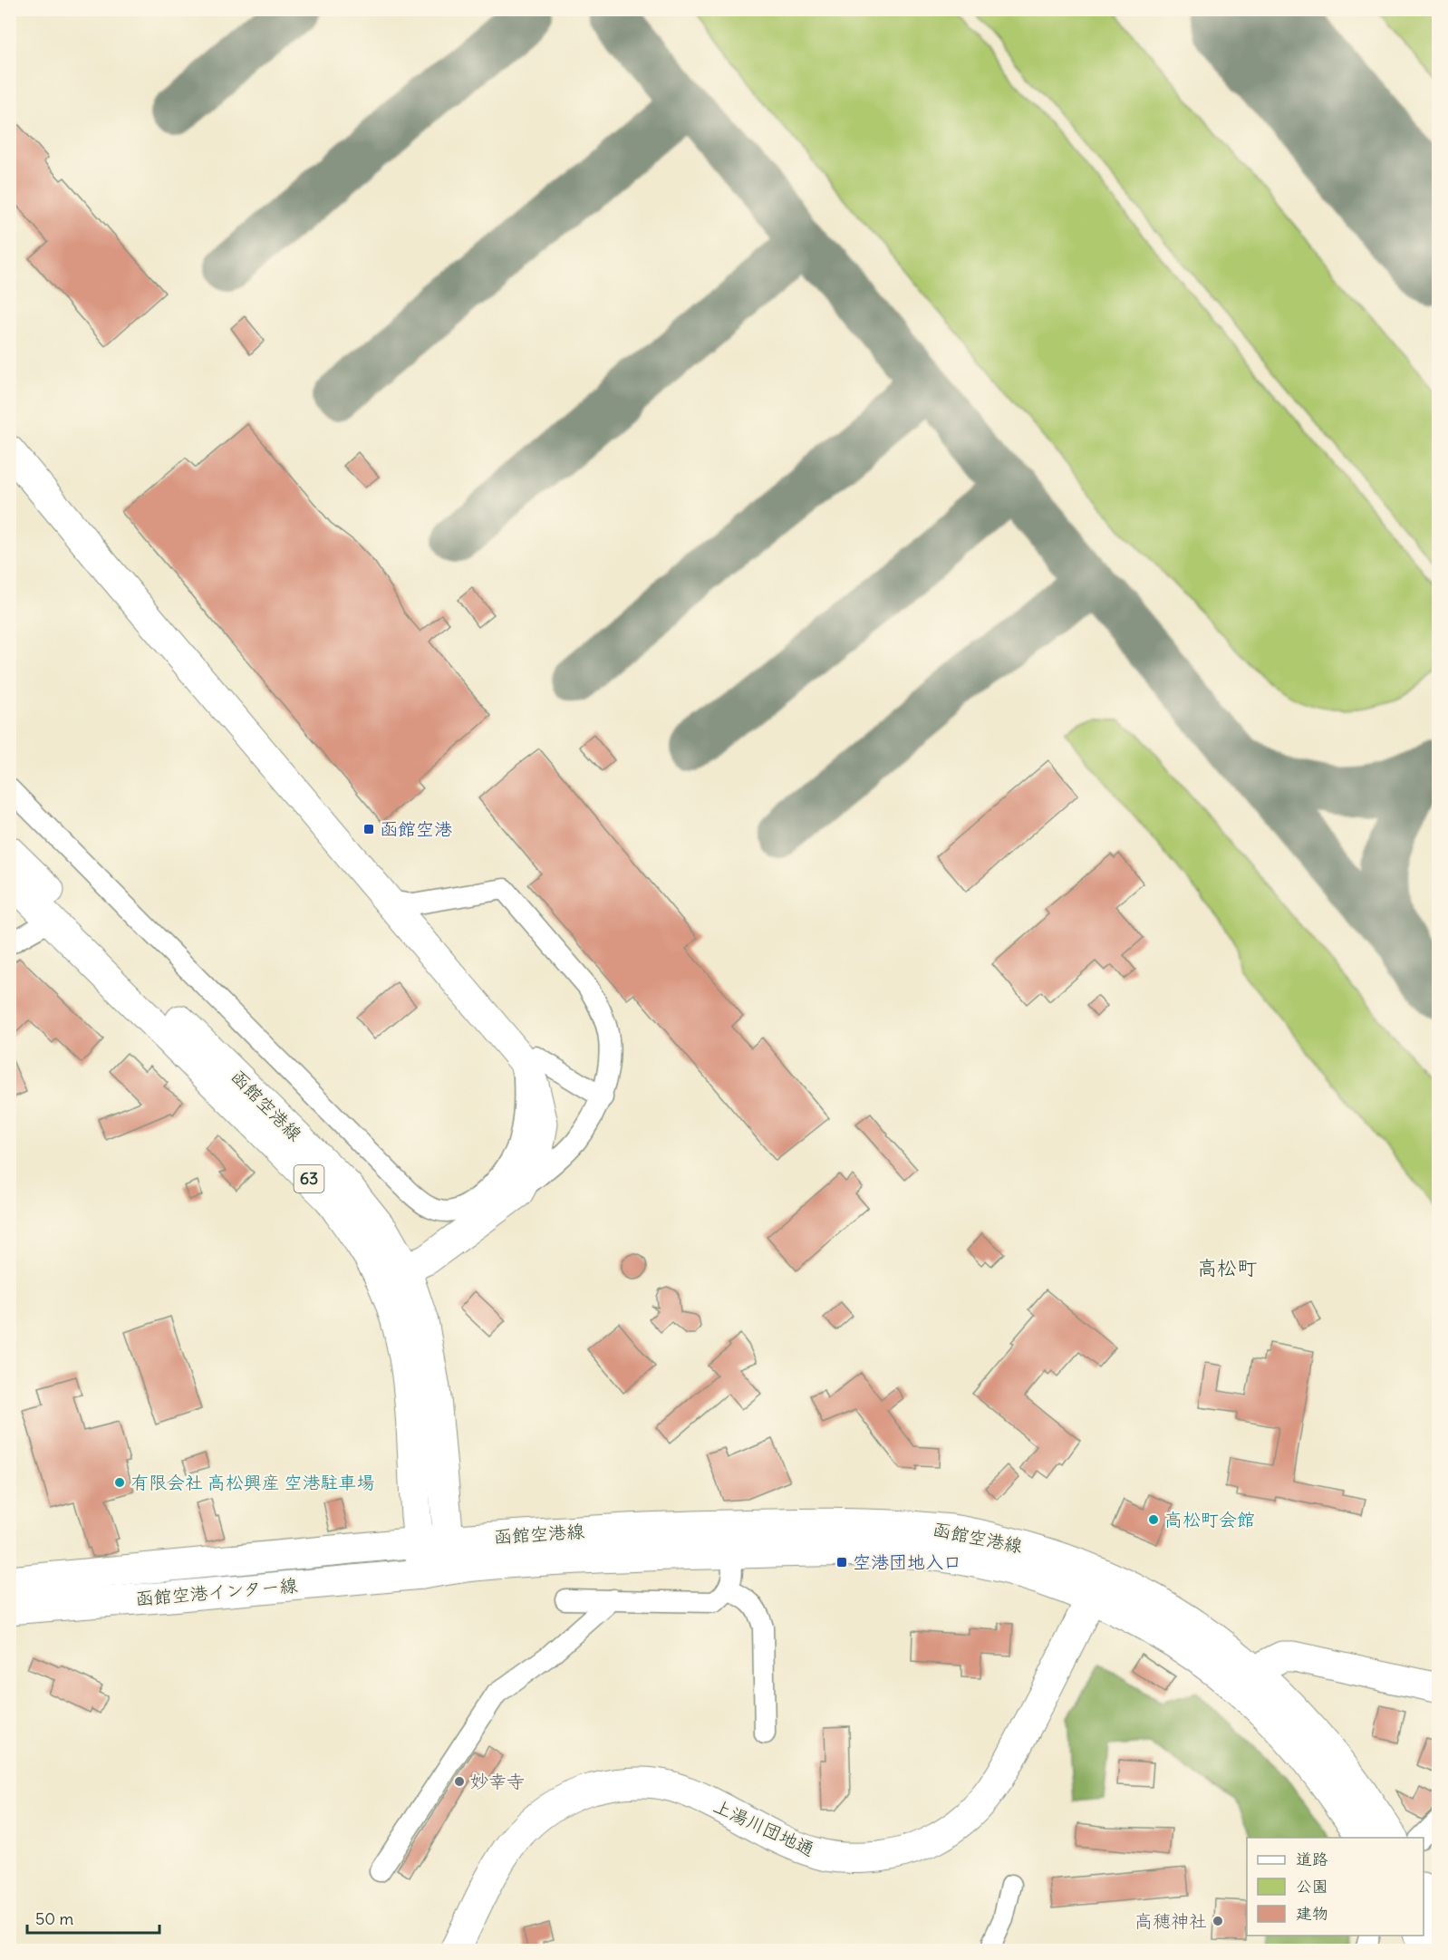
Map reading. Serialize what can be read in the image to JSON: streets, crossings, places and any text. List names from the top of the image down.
{
  "streets": {
    "main road": [
      "函館空港線",
      "63",
      "函館空港インター線",
      "上湯川団地通"
    ]
  },
  "crossings": [
    ["函館空港線", "函館空港インター線"],
    ["函館空港線", "上湯川団地通"]
  ],
  "districts": ["高松町"],
  "places": {
    "transit": ["函館空港", "空港団地入口"],
    "other": [
      "有限会社 高松興産 空港駐車場",
      "高松町会館",
      "妙幸寺",
      "高穂神社"
    ]
  },
  "legend": ["道路", "公園", "建物"],
  "scale_bar": "50 m"
}
